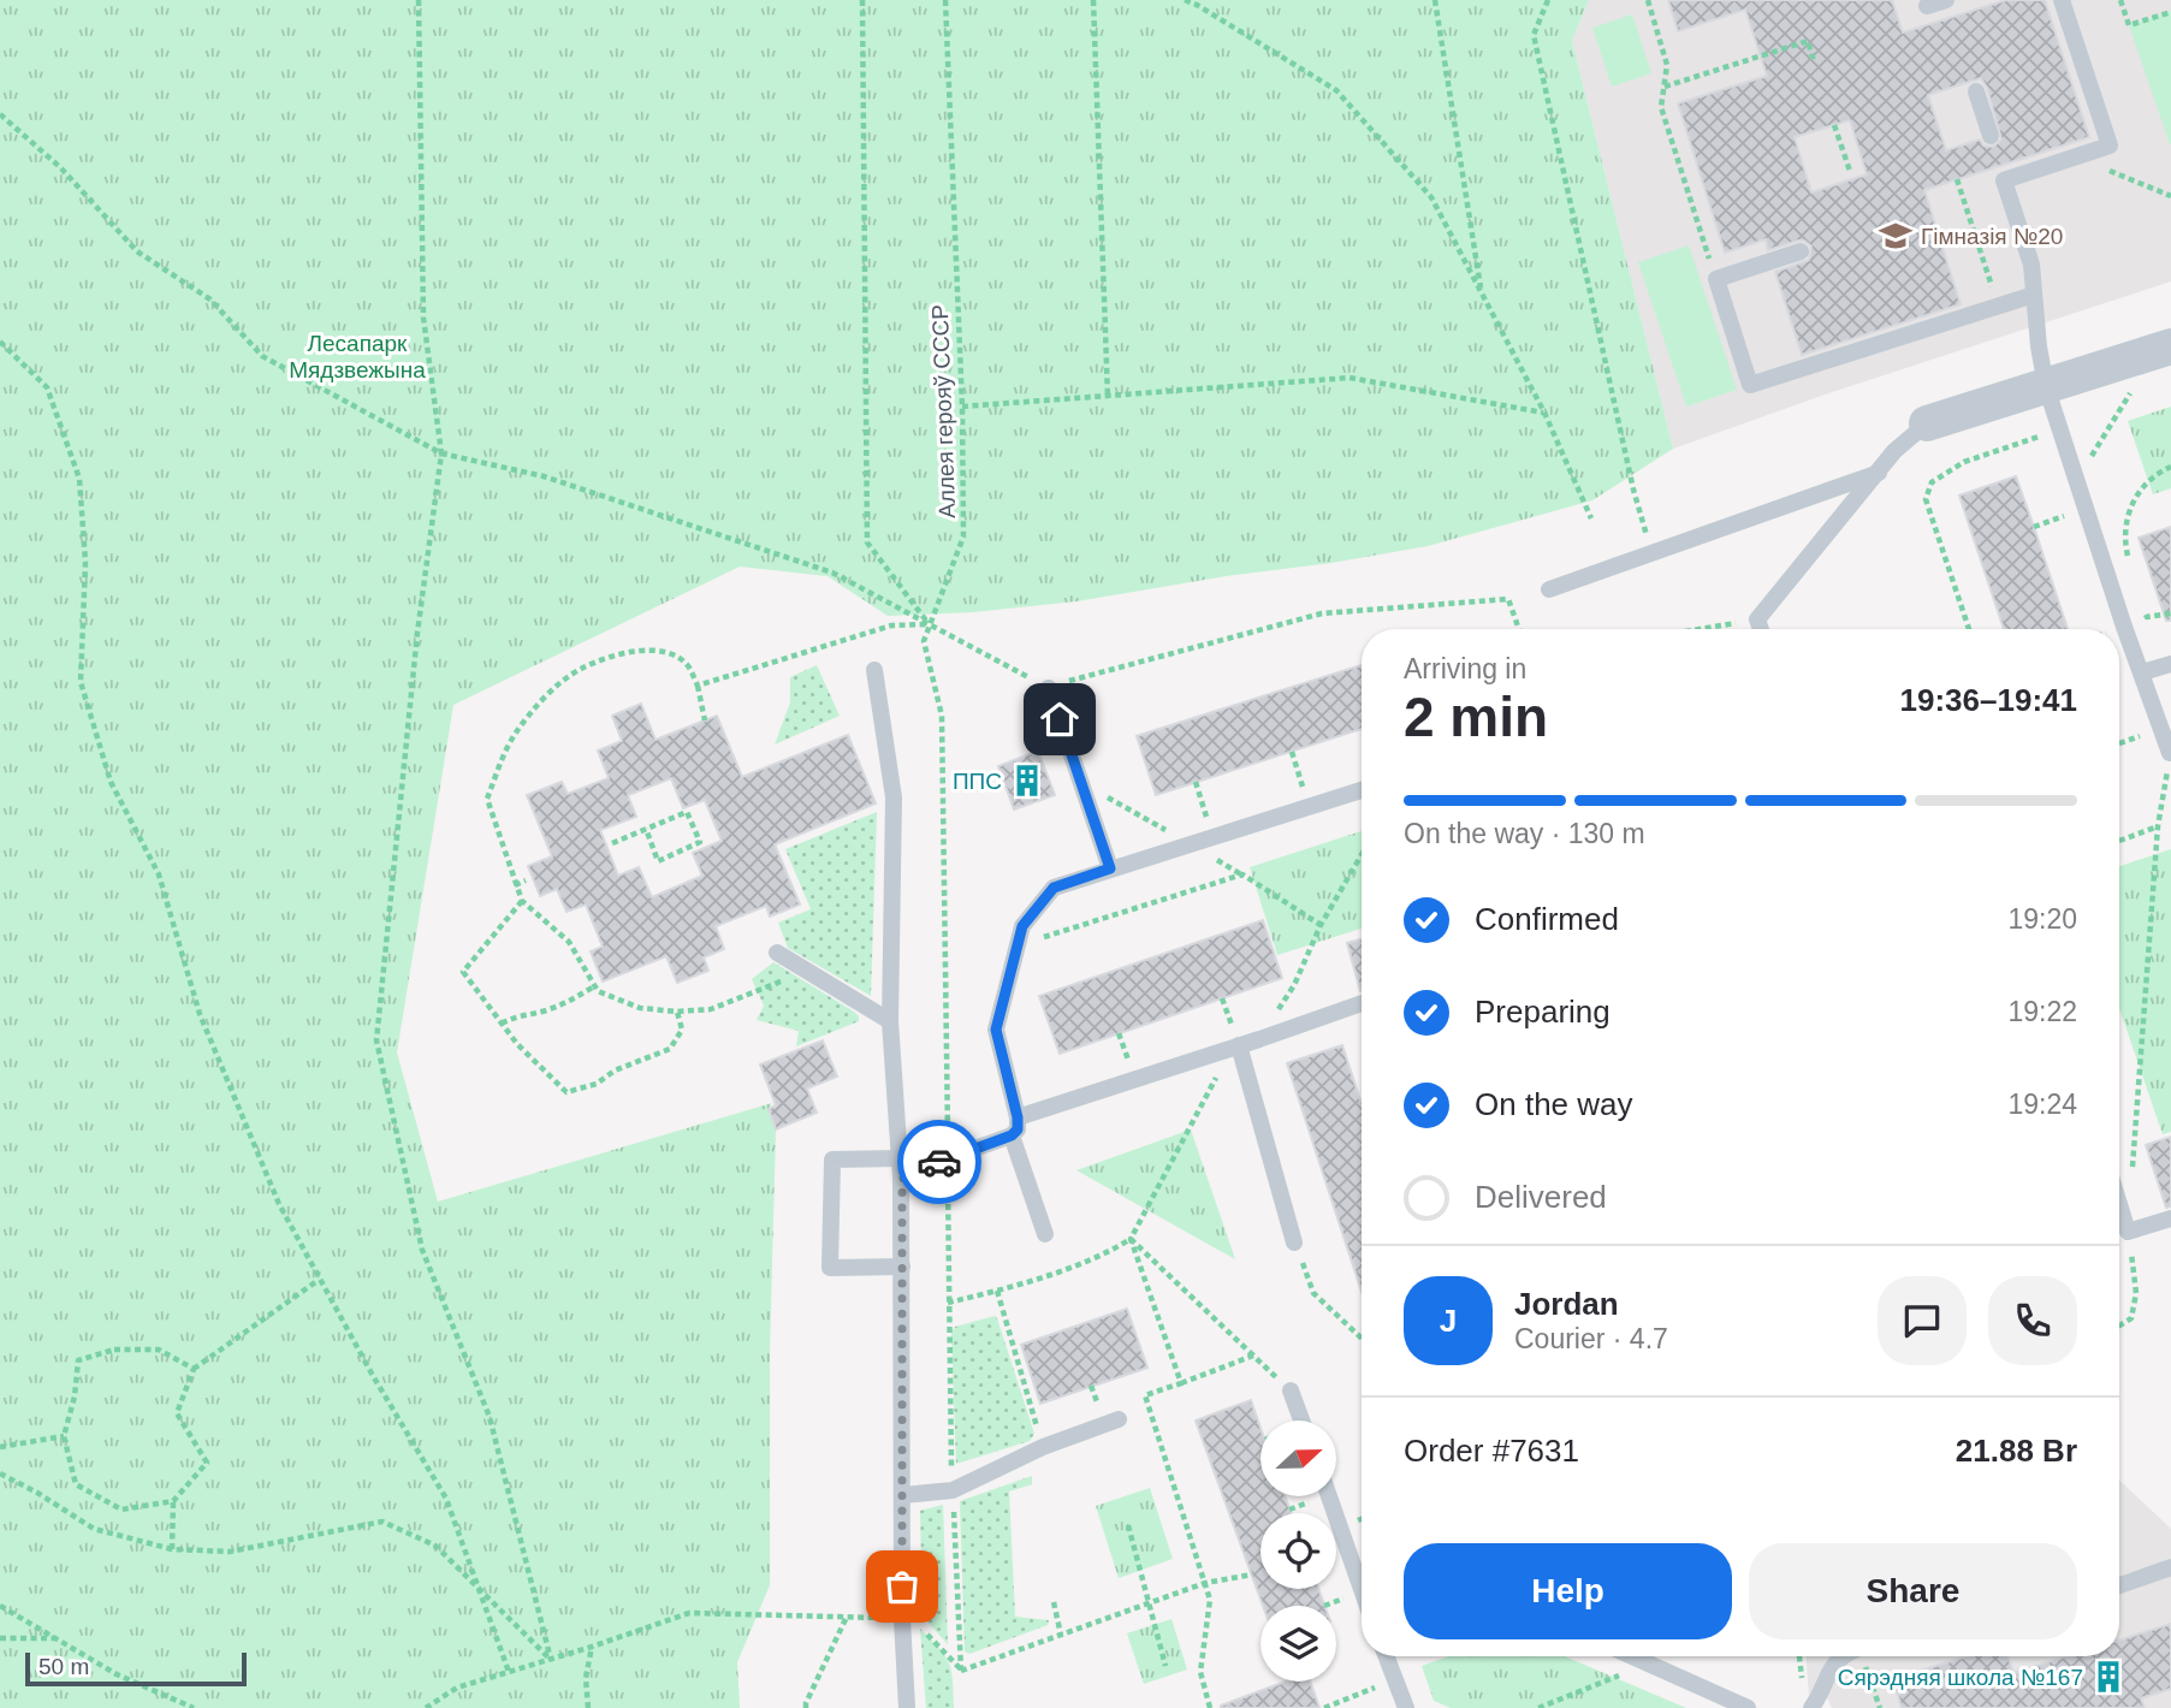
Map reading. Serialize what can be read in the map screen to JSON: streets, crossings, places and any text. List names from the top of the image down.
{
  "streets": {
    "path": ["Аллея герояў СССР"]
  },
  "parks": ["Лесапарк Мядзвежына"],
  "places": {
    "school or university": ["Гімназія №20"],
    "building": ["ППС", "Сярэдняя школа №167"]
  },
  "scale_bar": "50 m",
  "north": "right",
  "page": {
    "heading": ["2 min", "Arriving in", "19:36–19:41"],
    "panel": [
      "Jordan",
      "Courier · 4.7",
      "Order #7631",
      "21.88 Br"
    ],
    "bar": "On the way · 130 m",
    "list": [
      ["Confirmed", "19:20"],
      ["Preparing", "19:22"],
      ["On the way", "19:24"],
      "Delivered"
    ],
    "round": "J",
    "buttons": ["Help", "Share"],
    "scale": "50 m"
  }
}
